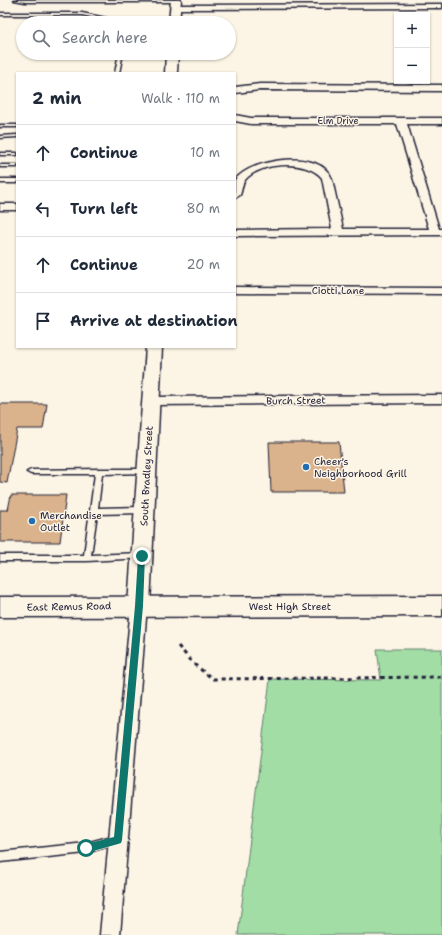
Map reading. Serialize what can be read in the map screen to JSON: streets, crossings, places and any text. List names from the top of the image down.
{
  "streets": {
    "main road": ["East Remus Road", "West High Street"],
    "street": [
      "Elm Drive",
      "Ciotti Lane",
      "Burch Street",
      "South Bradley Street"
    ]
  },
  "crossings": [
    ["Burch Street", "South Bradley Street"],
    ["South Bradley Street", "East Remus Road"],
    ["South Bradley Street", "West High Street"],
    ["East Remus Road", "West High Street"]
  ],
  "places": ["Cheer's Neighborhood Grill", "Merchandise Outlet"],
  "page": {
    "map_buttons": ["+", "−"],
    "search": "Search here",
    "heading": ["2 min", "Walk · 110 m"],
    "list": [
      ["Continue", "10 m"],
      ["Turn left", "80 m"],
      ["Continue", "20 m"],
      "Arrive at destination"
    ]
  }
}
